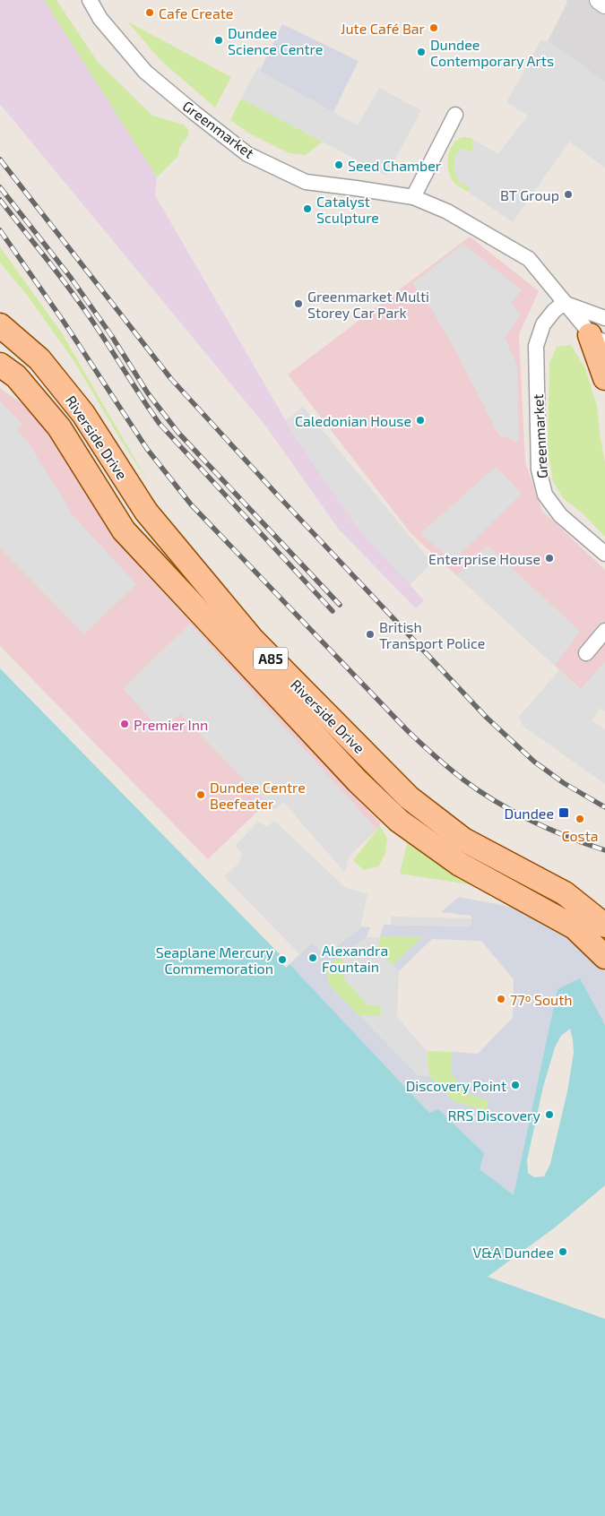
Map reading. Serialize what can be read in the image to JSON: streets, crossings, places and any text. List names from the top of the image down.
{
  "streets": {
    "main road": ["Riverside Drive", "A85"],
    "street": ["Greenmarket"]
  },
  "places": {
    "other": [
      "Cafe Create",
      "Jute Café Bar",
      "Dundee Science Centre",
      "Dundee Contemporary Arts",
      "Seed Chamber",
      "BT Group",
      "Catalyst Sculpture",
      "Greenmarket Multi Storey Car Park",
      "Caledonian House",
      "Enterprise House",
      "British Transport Police",
      "Premier Inn",
      "Dundee Centre Beefeater",
      "Costa",
      "Alexandra Fountain",
      "Seaplane Mercury Commemoration",
      "77º South",
      "Discovery Point",
      "RRS Discovery",
      "V&A Dundee"
    ],
    "transit": ["Dundee"]
  }
}
